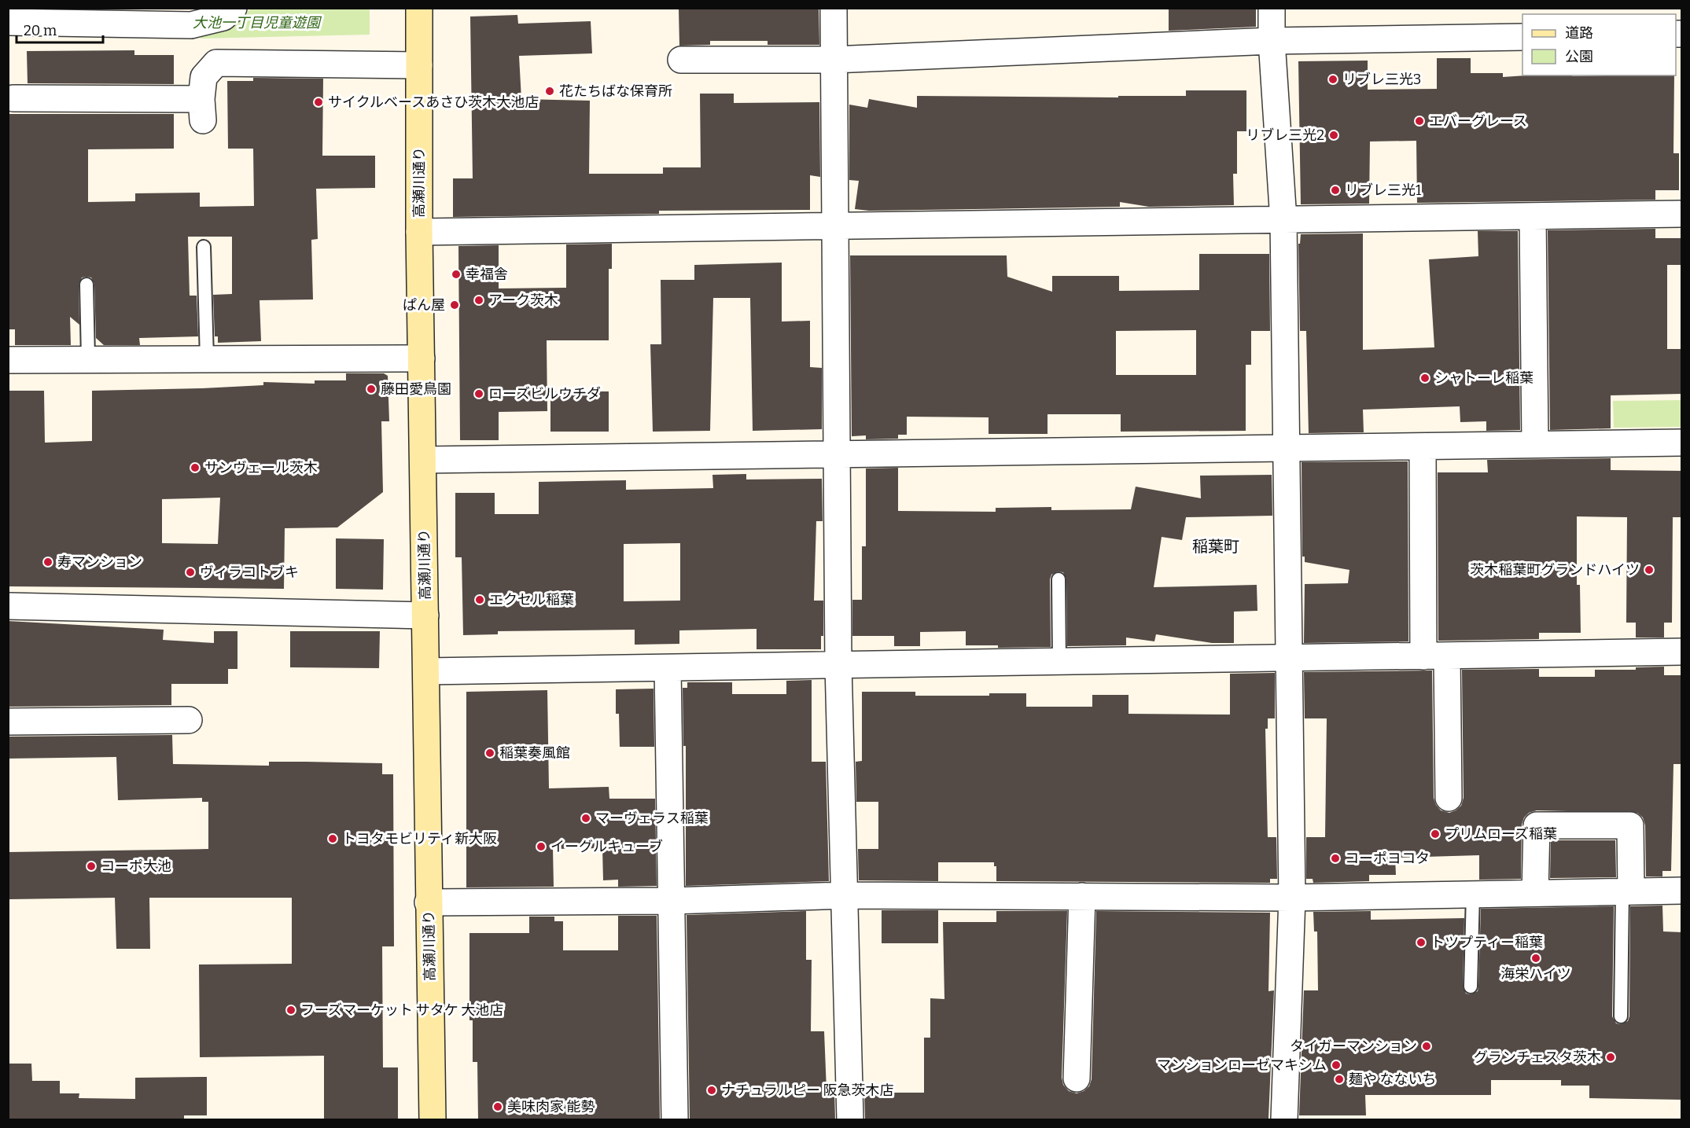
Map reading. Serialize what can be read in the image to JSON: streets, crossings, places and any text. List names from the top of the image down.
{
  "streets": {
    "street": ["高瀬川通り"]
  },
  "districts": ["稲葉町"],
  "parks": ["大池一丁目児童遊園"],
  "places": [
    "リブレ三光3",
    "花たちばな保育所",
    "サイクルベースあさひ茨木大池店",
    "エバーグレース",
    "リブレ三光2",
    "リブレ三光1",
    "幸福舎",
    "アーク茨木",
    "ぱん屋",
    "シャトーレ稲葉",
    "藤田愛鳥園",
    "ローズビルウチダ",
    "サンヴェール茨木",
    "寿マンション",
    "茨木稲葉町グランドハイツ",
    "ヴィラコトブキ",
    "エクセル稲葉",
    "稲葉奏風館",
    "マーヴェラス稲葉",
    "プリムローズ稲葉",
    "トヨタモビリティ新大阪",
    "イーグルキューブ",
    "コーポヨコタ",
    "コーポ大池",
    "トツプティー稲葉",
    "海栄ハイツ",
    "フーズマーケット サタケ 大池店",
    "タイガーマンション",
    "グランチェスタ茨木",
    "マンションローゼマキシム",
    "麺や なないち",
    "ナチュラルピー 阪急茨木店",
    "美味肉家 能勢"
  ],
  "legend": ["道路", "公園"],
  "scale_bar": "20 m"
}
